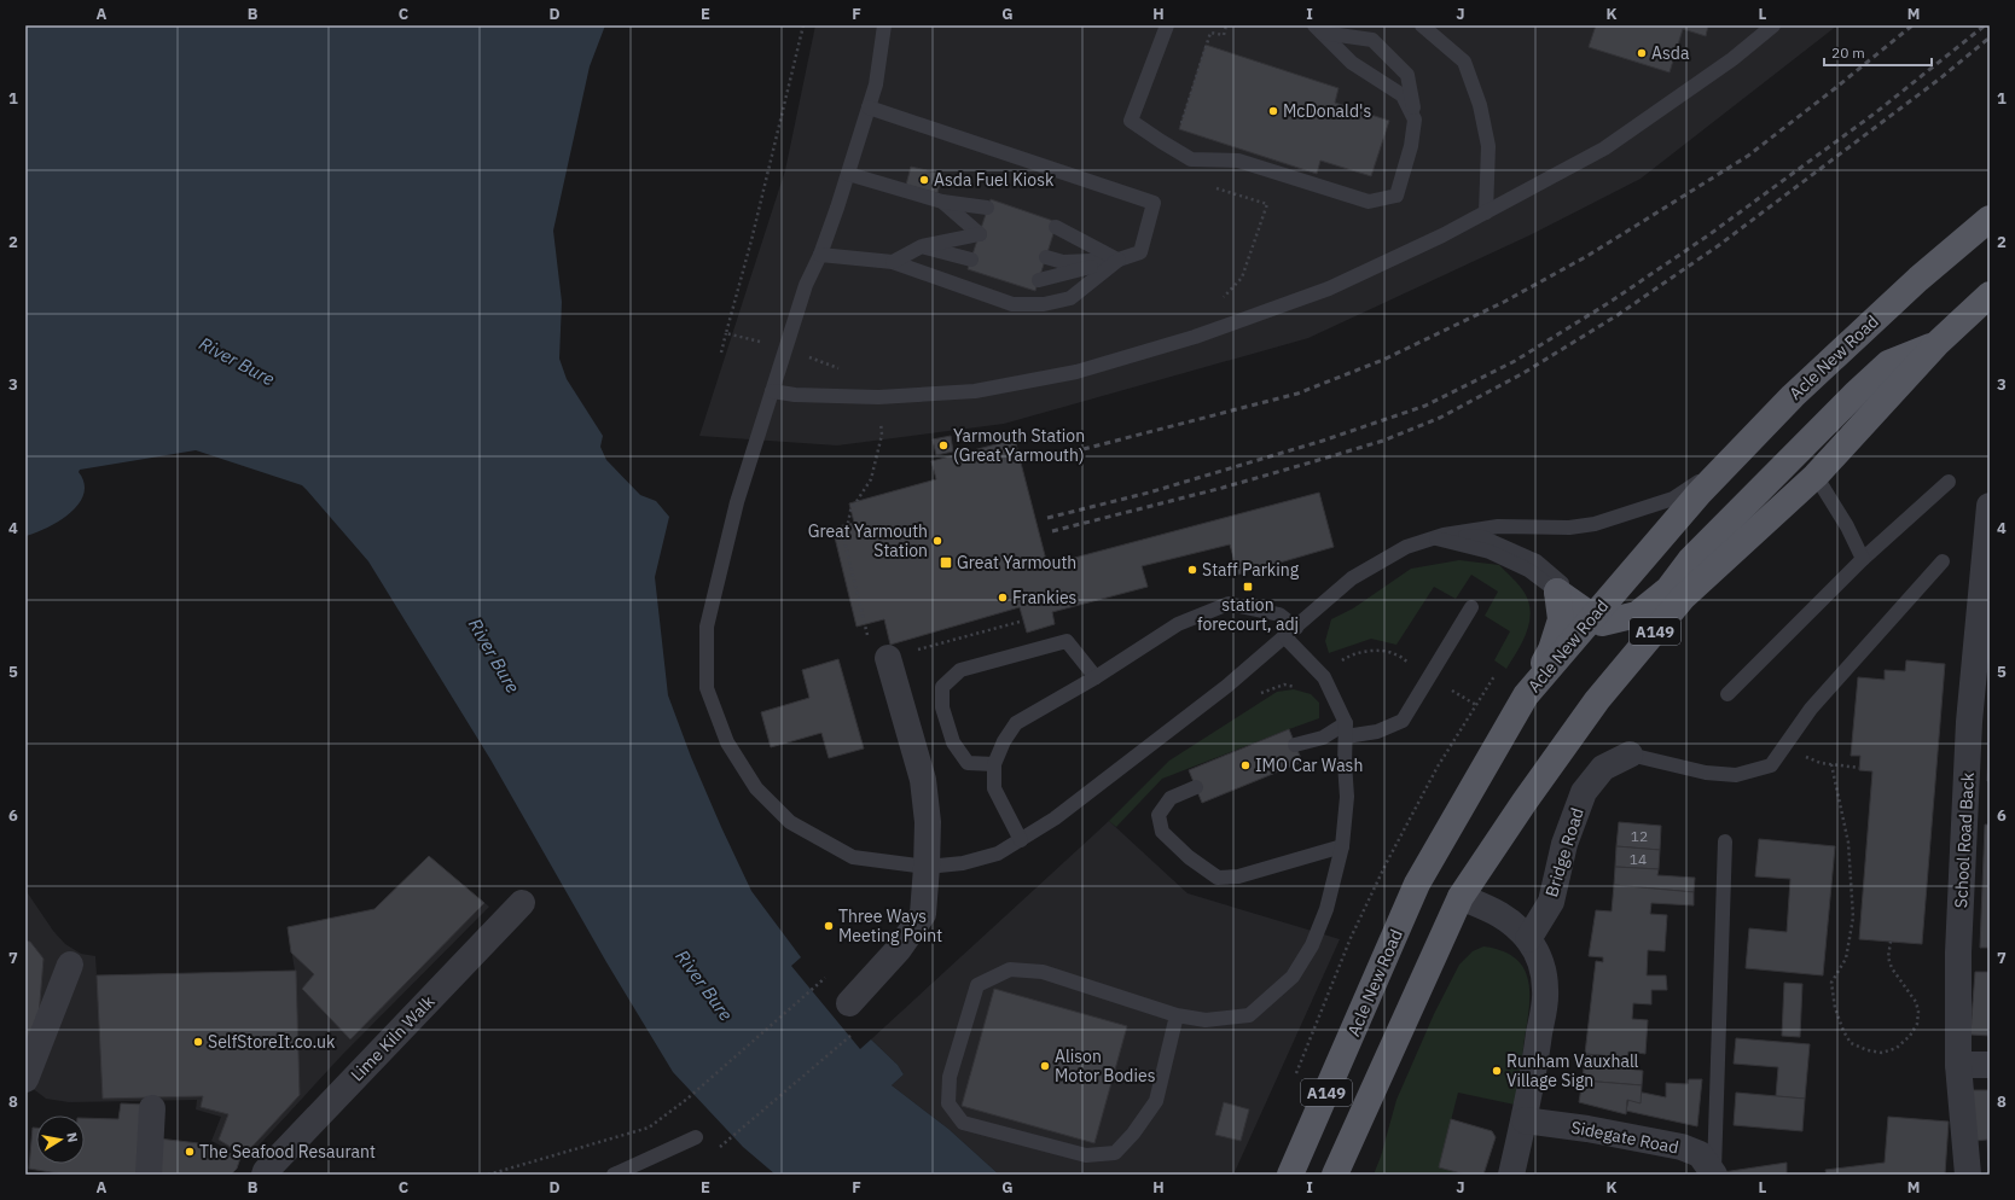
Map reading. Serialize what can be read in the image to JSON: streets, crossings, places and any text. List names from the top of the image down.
{
  "streets": {
    "main road": ["Acle New Road", "A149"],
    "street": [
      "School Road Back",
      "Bridge Road",
      "Lime Kiln Walk",
      "Sidegate Road"
    ]
  },
  "crossings": [
    ["Acle New Road", "A149"]
  ],
  "water": ["River Bure"],
  "places": {
    "other": [
      "Asda",
      "McDonald's",
      "Asda Fuel Kiosk",
      "Yarmouth Station (Great Yarmouth)",
      "Great Yarmouth Station",
      "Staff Parking",
      "Frankies",
      "IMO Car Wash",
      "Three Ways Meeting Point",
      "SelfStoreIt.co.uk",
      "Alison Motor Bodies",
      "Runham Vauxhall Village Sign",
      "The Seafood Resaurant"
    ],
    "transit": ["Great Yarmouth", "station forecourt, adj"]
  },
  "house_numbers": ["12", "14"],
  "scale_bar": "20 m",
  "north": "right",
  "grid": {
    "columns": [
      "A",
      "B",
      "C",
      "D",
      "E",
      "F",
      "G",
      "H",
      "I",
      "J",
      "K",
      "L",
      "M"
    ],
    "rows": [
      "1",
      "2",
      "3",
      "4",
      "5",
      "6",
      "7",
      "8"
    ]
  }
}
